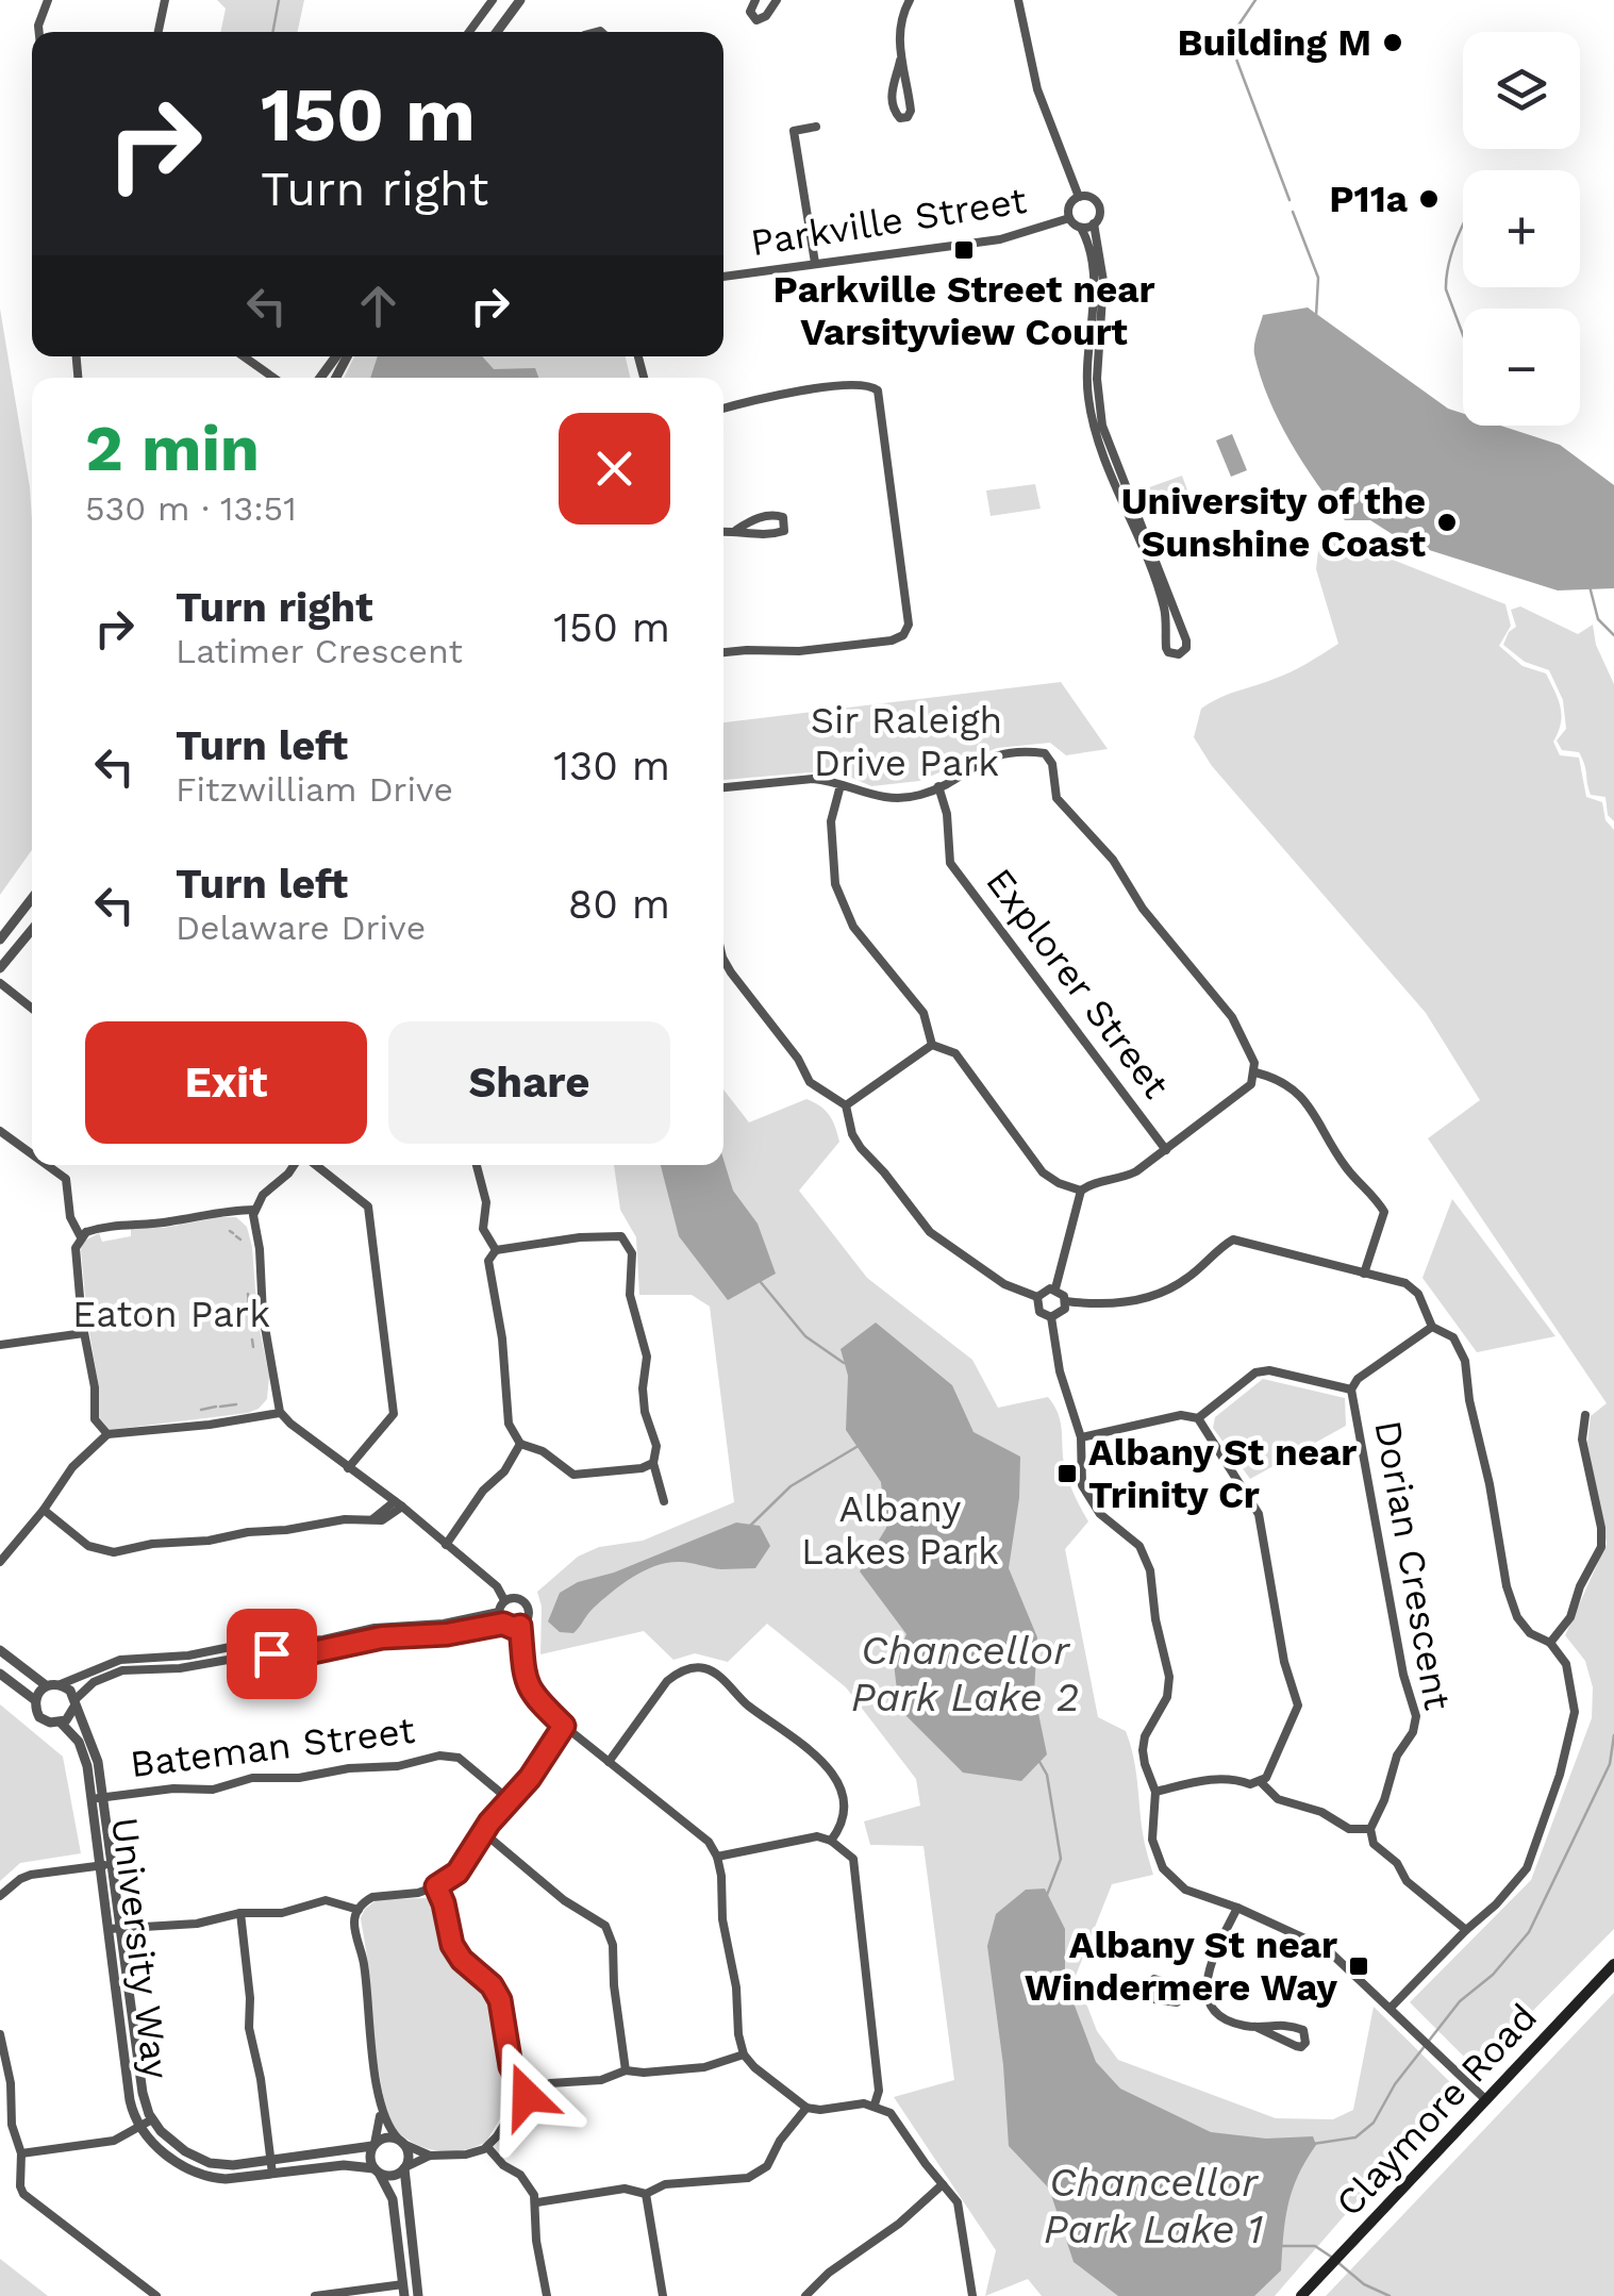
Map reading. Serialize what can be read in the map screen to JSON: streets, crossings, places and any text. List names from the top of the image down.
{
  "streets": {
    "main road": ["Claymore Road"],
    "street": [
      "Parkville Street",
      "Explorer Street",
      "Dorian Crescent",
      "Bateman Street",
      "University Way"
    ]
  },
  "crossings": [
    ["Bateman Street", "University Way"]
  ],
  "water": ["Chancellor Park Lake 2", "Chancellor Park Lake 1"],
  "parks": ["Sir Raleigh Drive Park", "Eaton Park", "Albany Lakes Park"],
  "places": {
    "other": ["Building M", "P11a", "University of the Sunshine Coast"],
    "transit": ["Parkville Street near Varsityview Court", "Albany St near Trinity Cr", "Albany St near Windermere Way"]
  },
  "page": {
    "map_buttons": ["+", "−"],
    "turn": ["150 m", "Turn right"],
    "heading": ["2 min", "530 m · 13:51"],
    "list": [
      {
        "name": "Turn right",
        "note": "Latimer Crescent",
        "value": "150 m"
      },
      {
        "name": "Turn left",
        "note": "Fitzwilliam Drive",
        "value": "130 m"
      },
      {
        "name": "Turn left",
        "note": "Delaware Drive",
        "value": "80 m"
      }
    ],
    "buttons": ["Exit", "Share"]
  }
}
